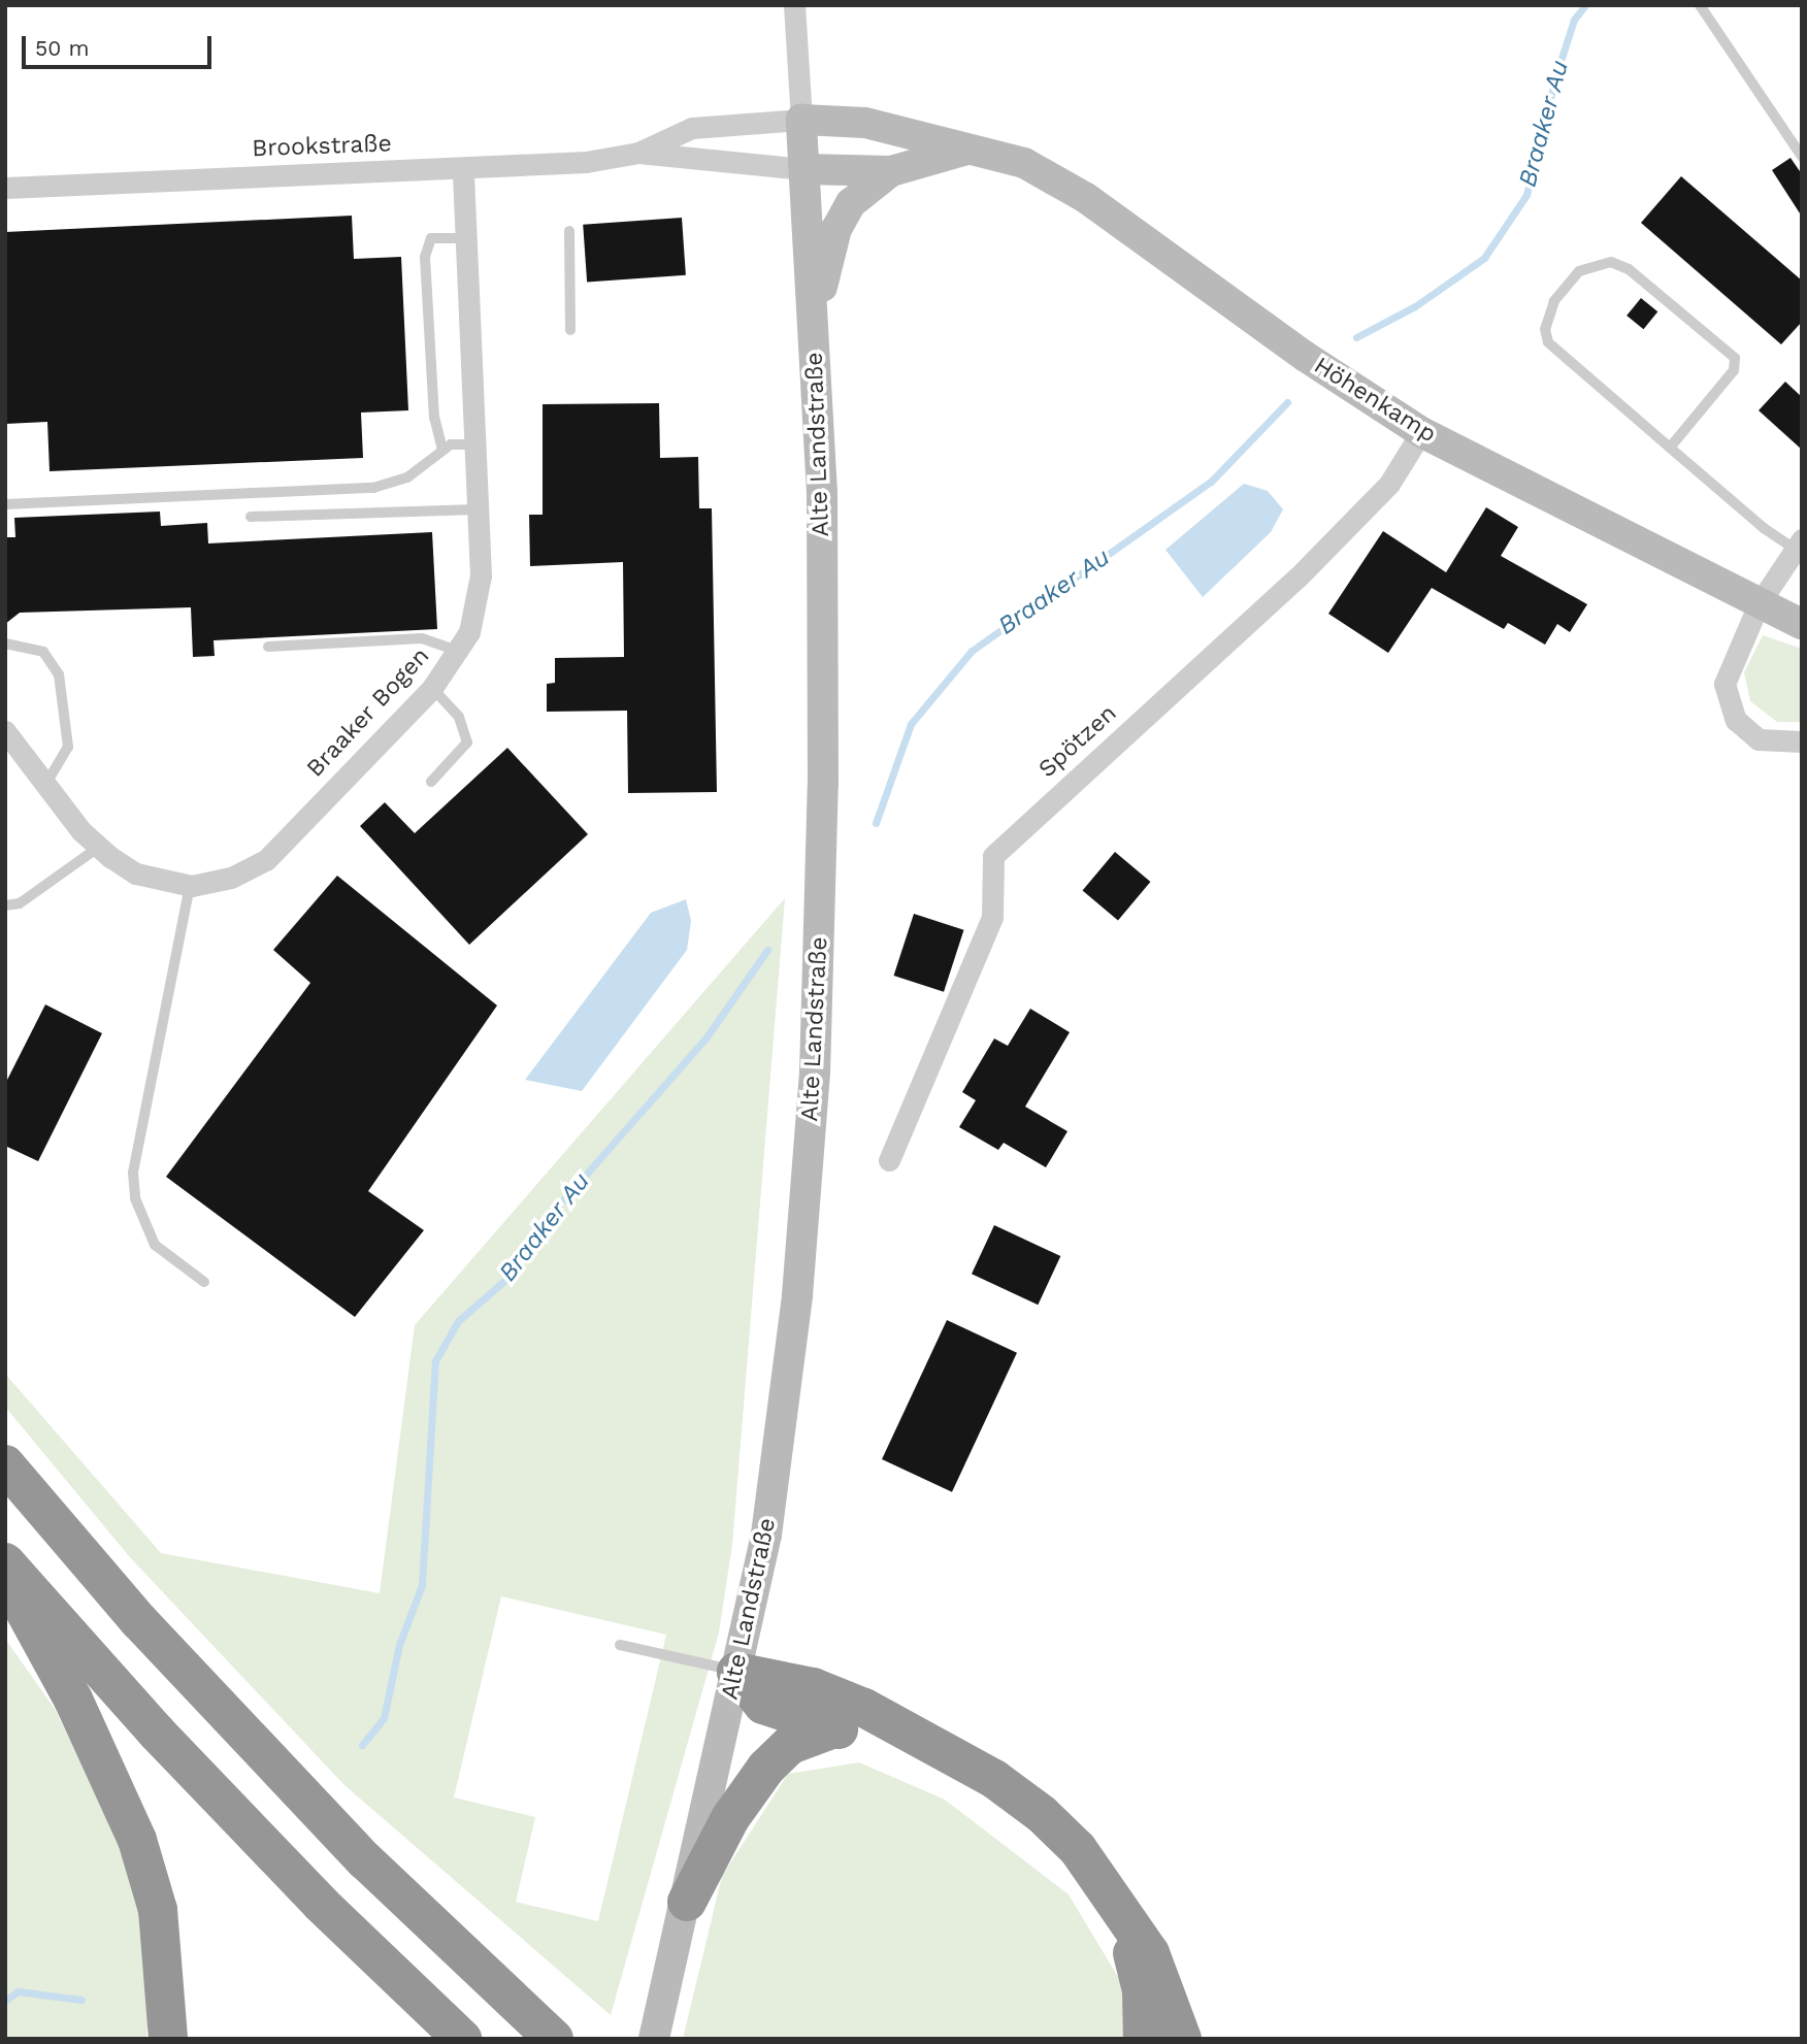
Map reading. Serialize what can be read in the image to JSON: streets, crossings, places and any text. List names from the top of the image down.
{
  "streets": {
    "main road": ["Höhenkamp", "Alte Landstraße"],
    "street": ["Brookstraße", "Braaker Bogen", "Spötzen"]
  },
  "crossings": [
    ["Brookstraße", "Höhenkamp"],
    ["Brookstraße", "Alte Landstraße"],
    ["Brookstraße", "Braaker Bogen"],
    ["Höhenkamp", "Alte Landstraße"],
    ["Höhenkamp", "Spötzen"]
  ],
  "water": ["Braaker Au"],
  "scale_bar": "50 m"
}
